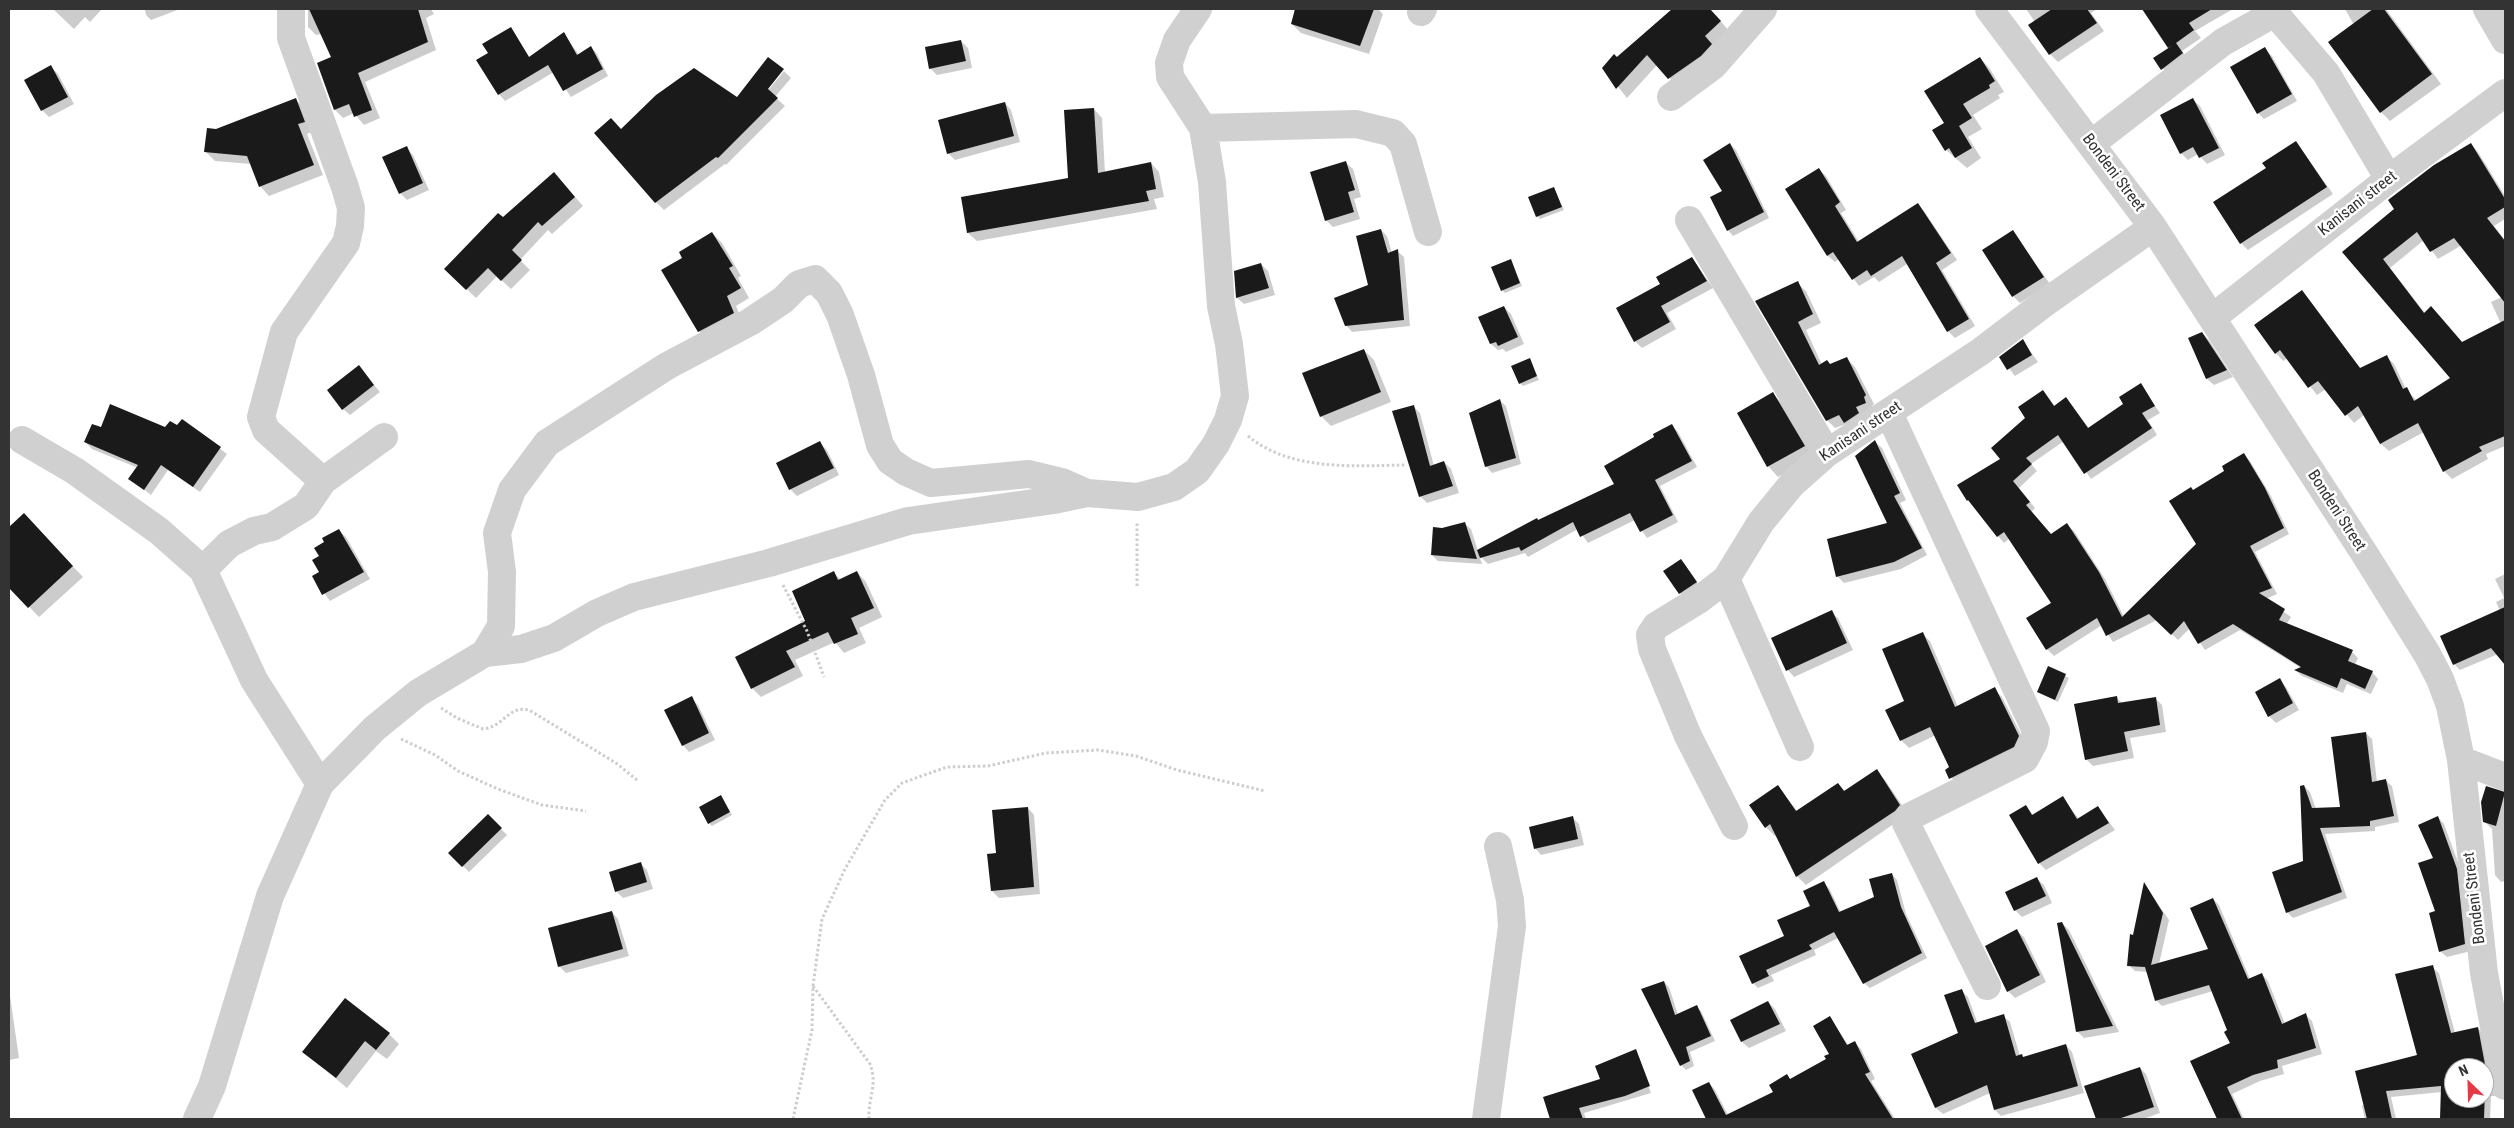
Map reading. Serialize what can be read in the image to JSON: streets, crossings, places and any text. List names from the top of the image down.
{
  "streets": {
    "street": ["Bondeni Street", "Kanisani street"]
  },
  "crossings": [
    ["Bondeni Street", "Kanisani street"]
  ],
  "north": "top left"
}
